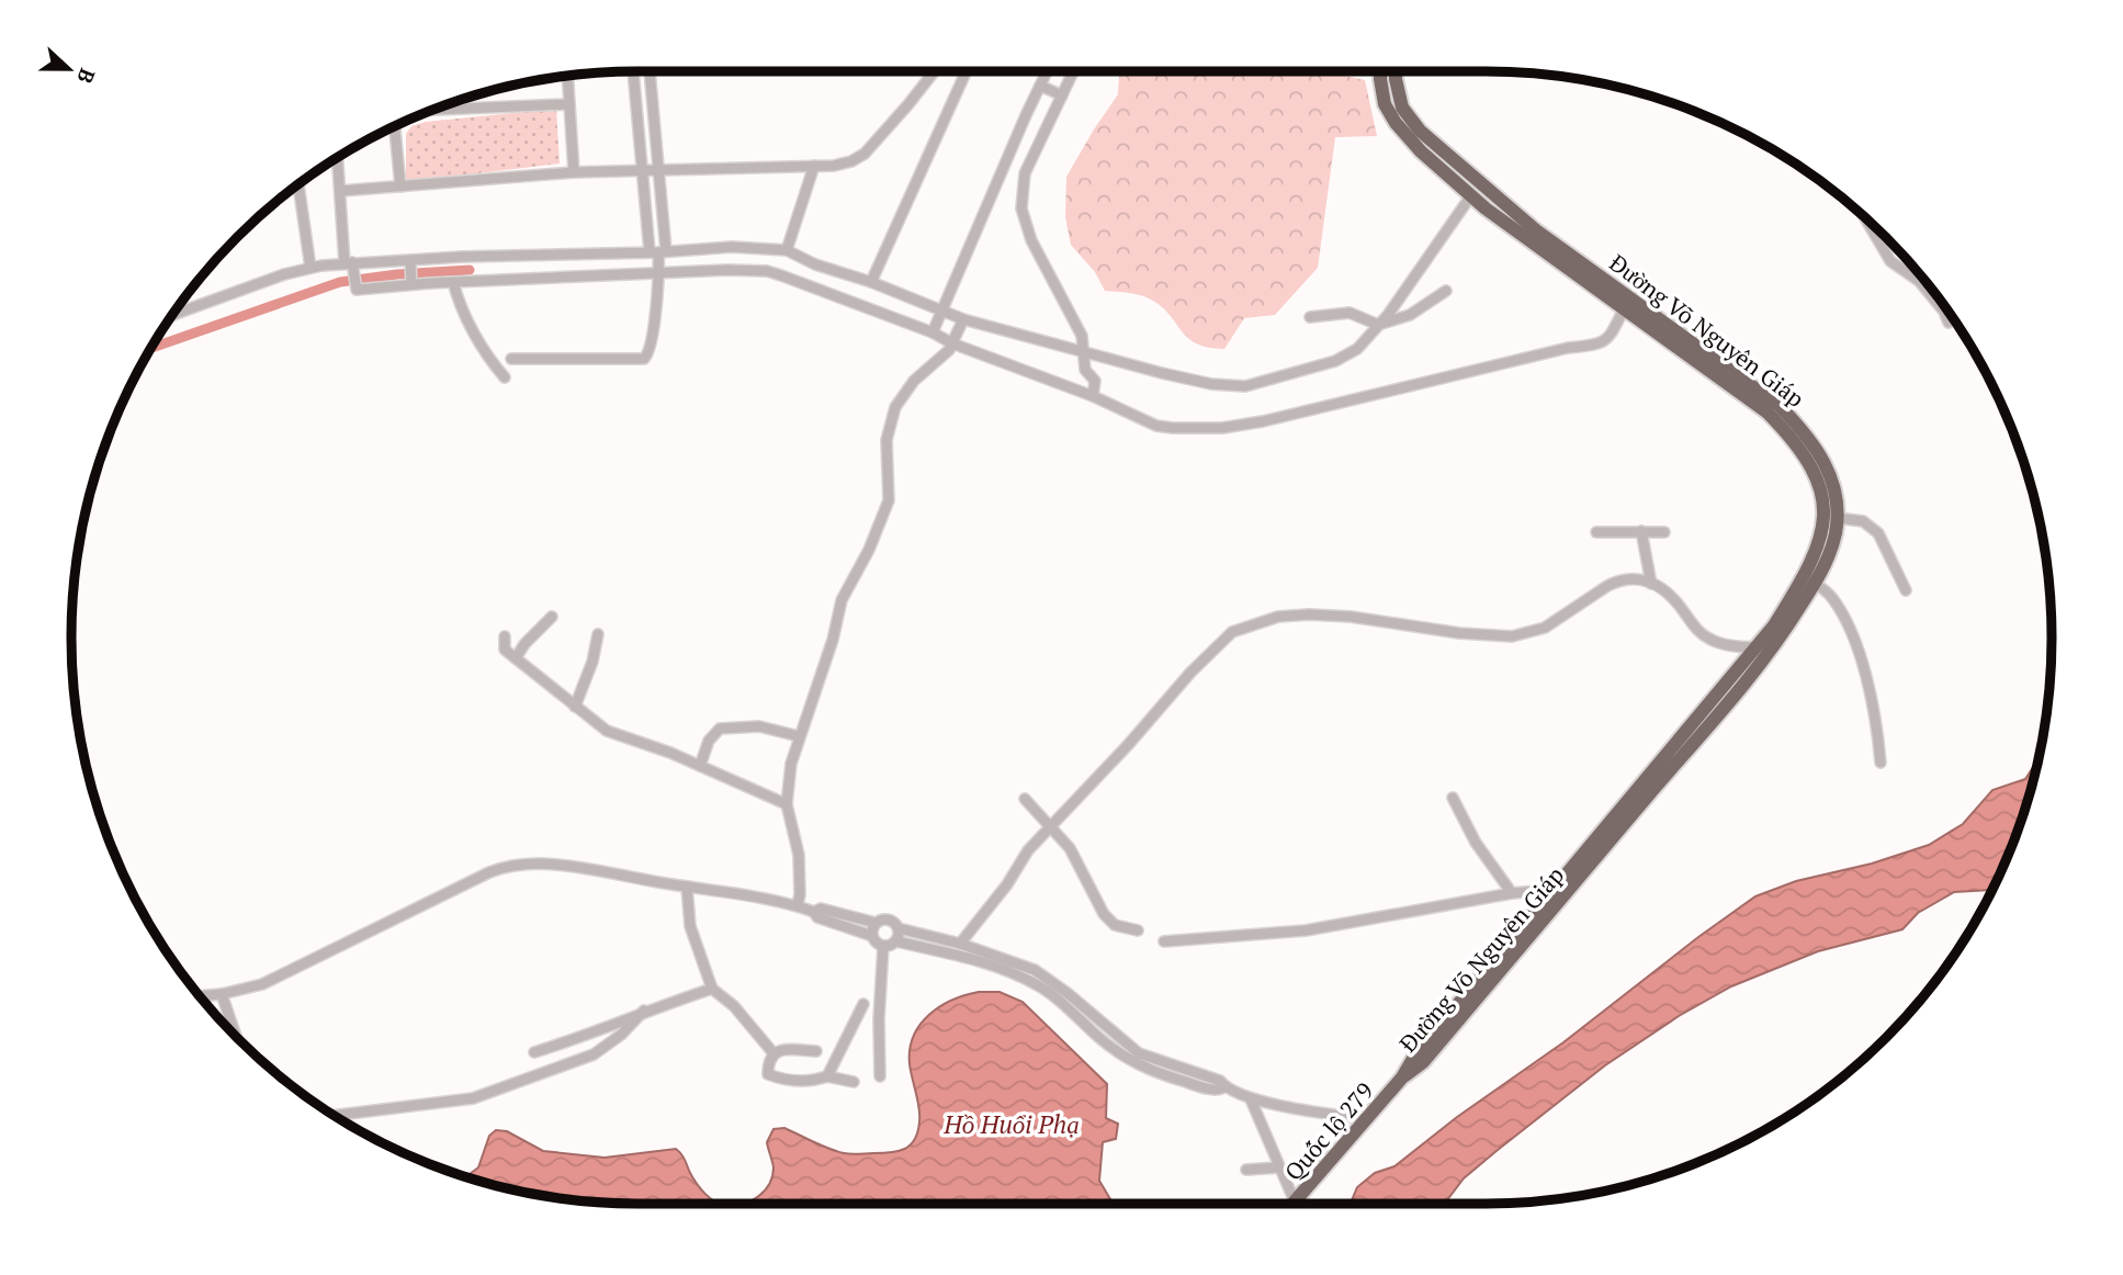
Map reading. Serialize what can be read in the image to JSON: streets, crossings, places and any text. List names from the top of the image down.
{
  "streets": {
    "highway": ["Đường Võ Nguyên Giáp", "Quốc lộ 279"]
  },
  "crossings": [
    ["Đường Võ Nguyên Giáp", "Quốc lộ 279"]
  ],
  "water": ["Hồ Huổi Phạ"],
  "north": "right"
}
